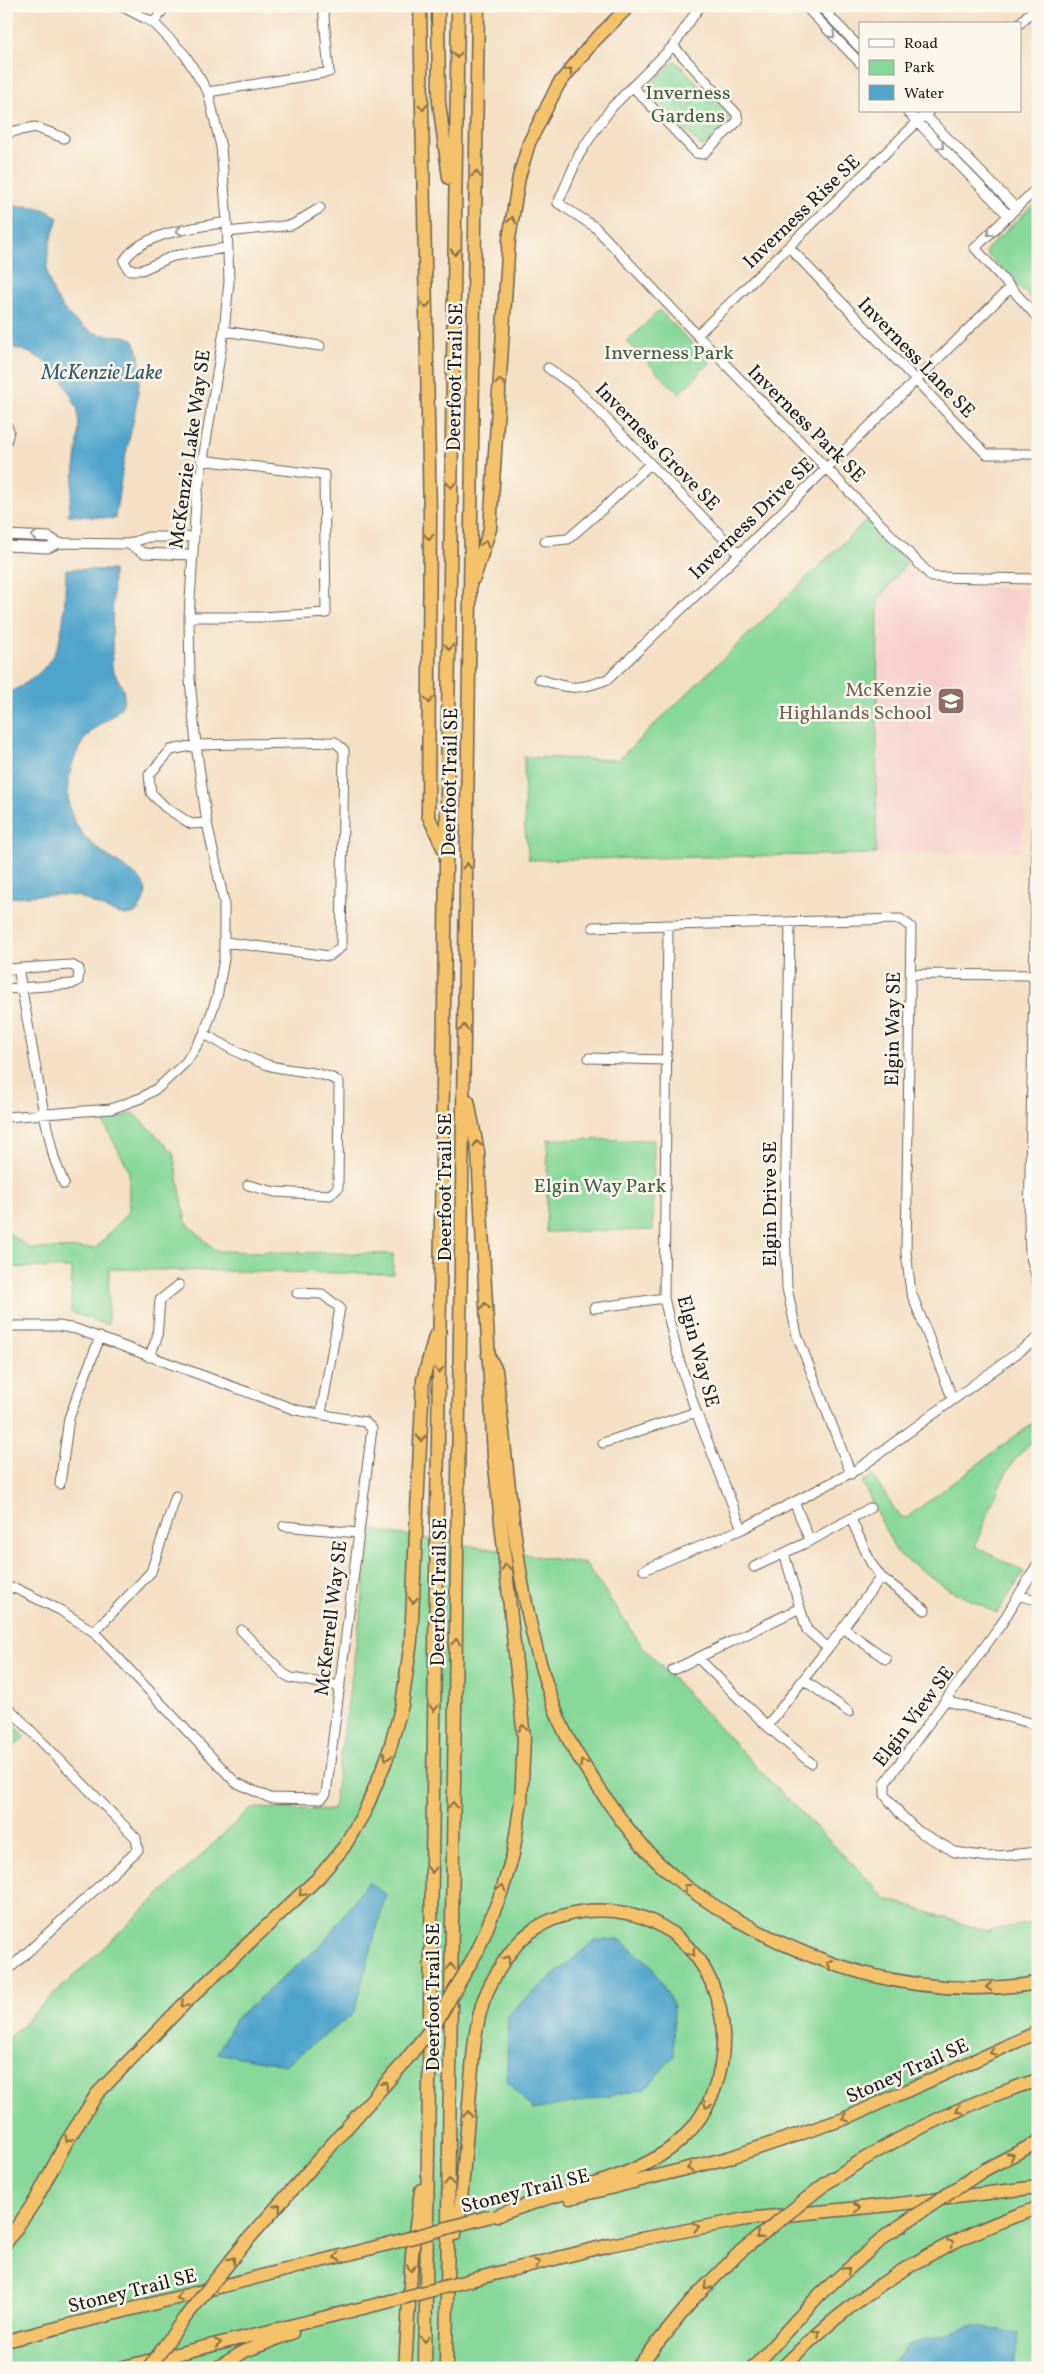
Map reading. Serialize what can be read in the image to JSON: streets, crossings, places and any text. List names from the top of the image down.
{
  "streets": {
    "highway": ["Deerfoot Trail SE", "Stoney Trail SE"],
    "street": [
      "Inverness Rise SE",
      "Inverness Lane SE",
      "Inverness Park SE",
      "Inverness Grove SE",
      "McKenzie Lake Way SE",
      "Inverness Drive SE",
      "Elgin Way SE",
      "Elgin Drive SE",
      "McKerrell Way SE",
      "Elgin View SE"
    ]
  },
  "crossings": [
    ["Inverness Rise SE", "Inverness Lane SE"],
    ["Inverness Rise SE", "Inverness Park SE"],
    ["Inverness Lane SE", "Inverness Drive SE"],
    ["Inverness Park SE", "Inverness Drive SE"],
    ["Inverness Grove SE", "Inverness Drive SE"],
    ["Elgin Way SE", "Elgin Drive SE"]
  ],
  "water": ["McKenzie Lake"],
  "parks": ["Inverness Gardens", "Inverness Park", "Elgin Way Park"],
  "places": {
    "school or university": ["McKenzie Highlands School"]
  },
  "legend": ["Road", "Park", "Water"]
}
